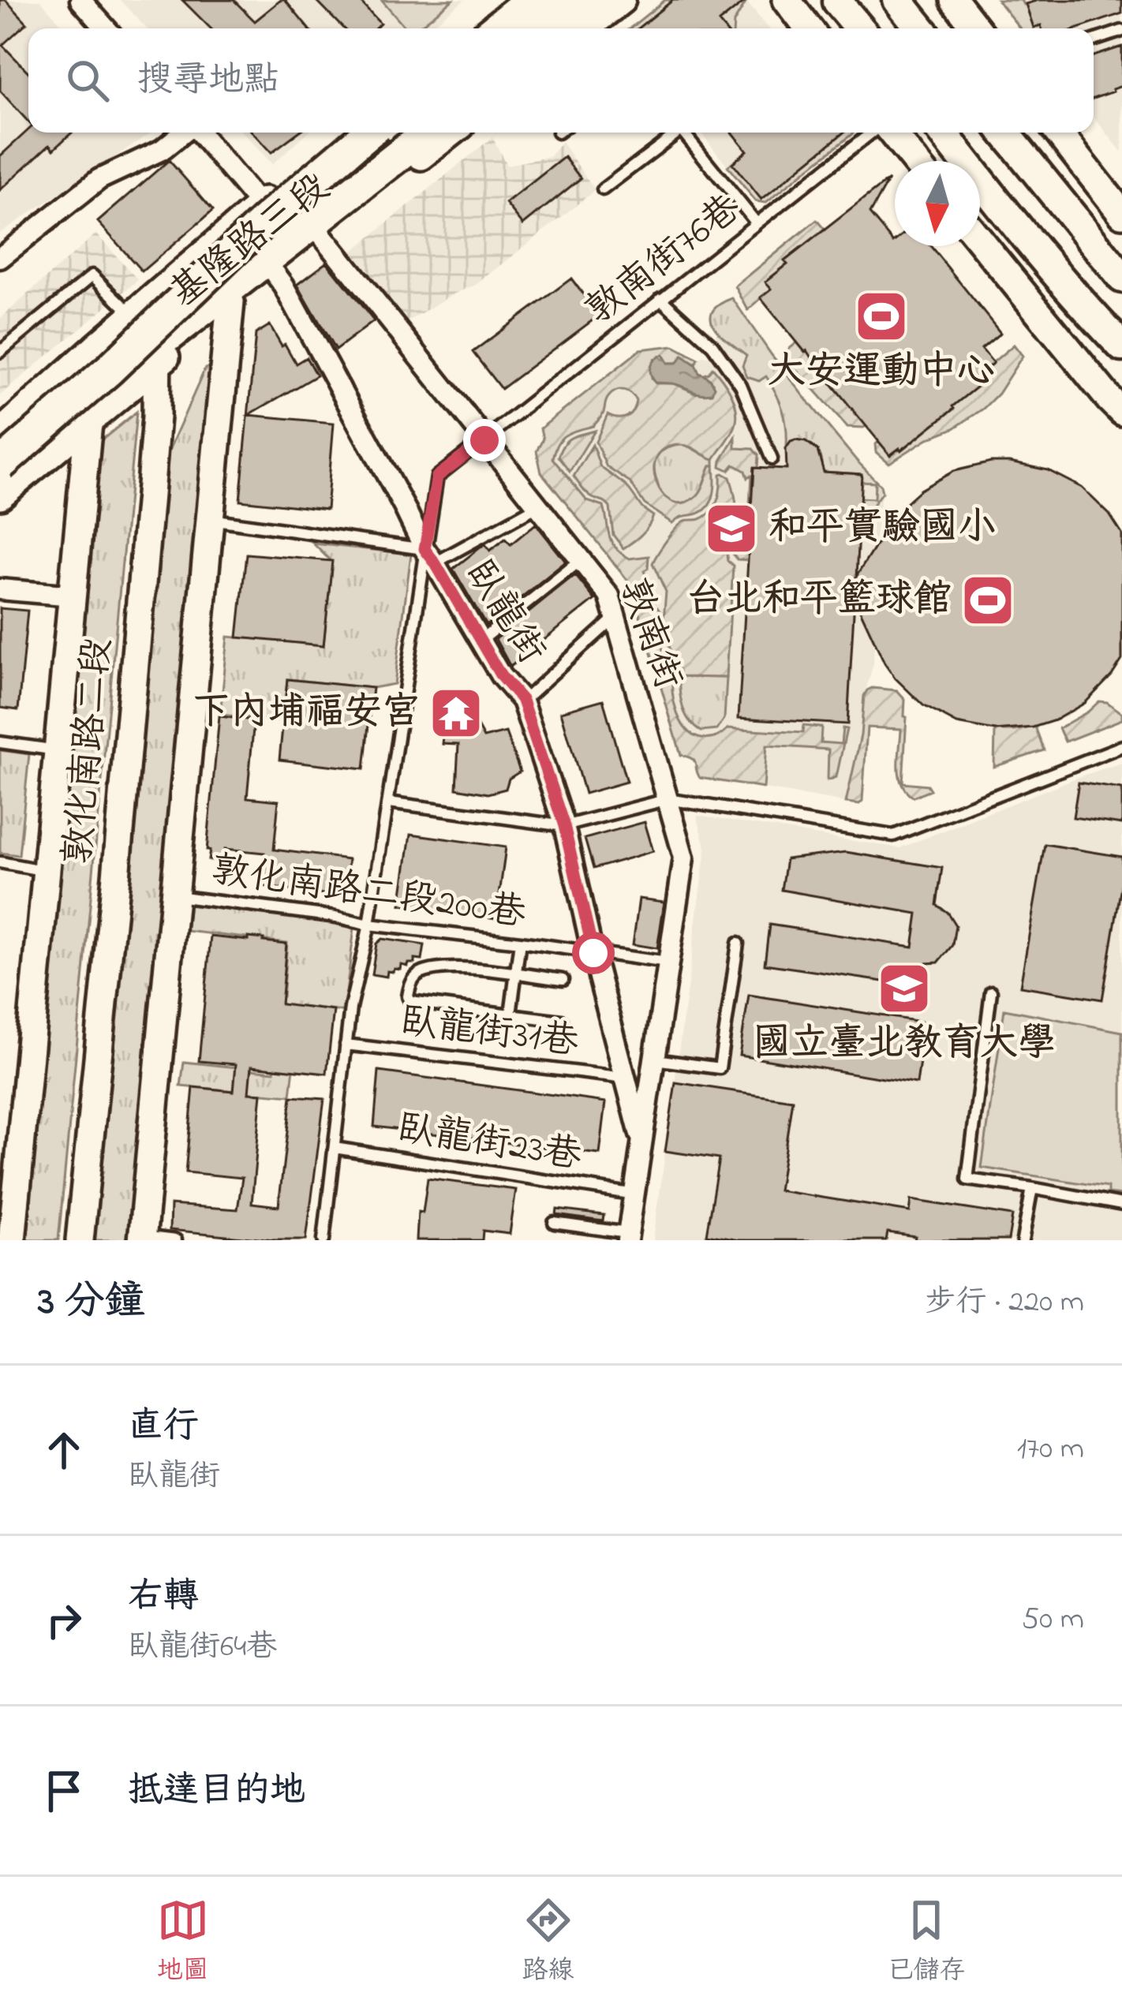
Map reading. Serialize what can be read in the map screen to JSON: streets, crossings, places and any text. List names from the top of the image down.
{
  "streets": {
    "main road": ["基隆路三段", "敦化南路二段"],
    "street": ["臥龍街", "敦南街"],
    "lane": [
      "敦南街76巷",
      "敦化南路二段200巷",
      "臥龍街31巷",
      "臥龍街23巷"
    ]
  },
  "crossings": [
    ["基隆路三段", "臥龍街"],
    ["基隆路三段", "敦南街"],
    ["基隆路三段", "敦化南路二段"],
    ["敦南街76巷", "臥龍街"],
    ["敦南街76巷", "敦南街"],
    ["敦南街76巷", "敦化南路二段200巷"],
    ["敦南街76巷", "臥龍街31巷"],
    ["敦南街76巷", "臥龍街23巷"],
    ["臥龍街", "敦南街"],
    ["臥龍街", "敦化南路二段200巷"],
    ["臥龍街", "臥龍街31巷"],
    ["臥龍街", "臥龍街23巷"],
    ["敦南街", "敦化南路二段200巷"]
  ],
  "places": {
    "sports": ["大安運動中心", "台北和平籃球館"],
    "school or university": ["和平實驗國小", "國立臺北教育大學"],
    "temple": ["下內埔福安宮"]
  },
  "north": "bottom",
  "page": {
    "search": "搜尋地點",
    "heading": ["3 分鐘", "步行 · 220 m"],
    "list": [
      ["直行", "臥龍街", "170 m"],
      ["右轉", "臥龍街64巷", "50 m"],
      "抵達目的地"
    ],
    "nav": ["地圖", "路線", "已儲存"]
  }
}
